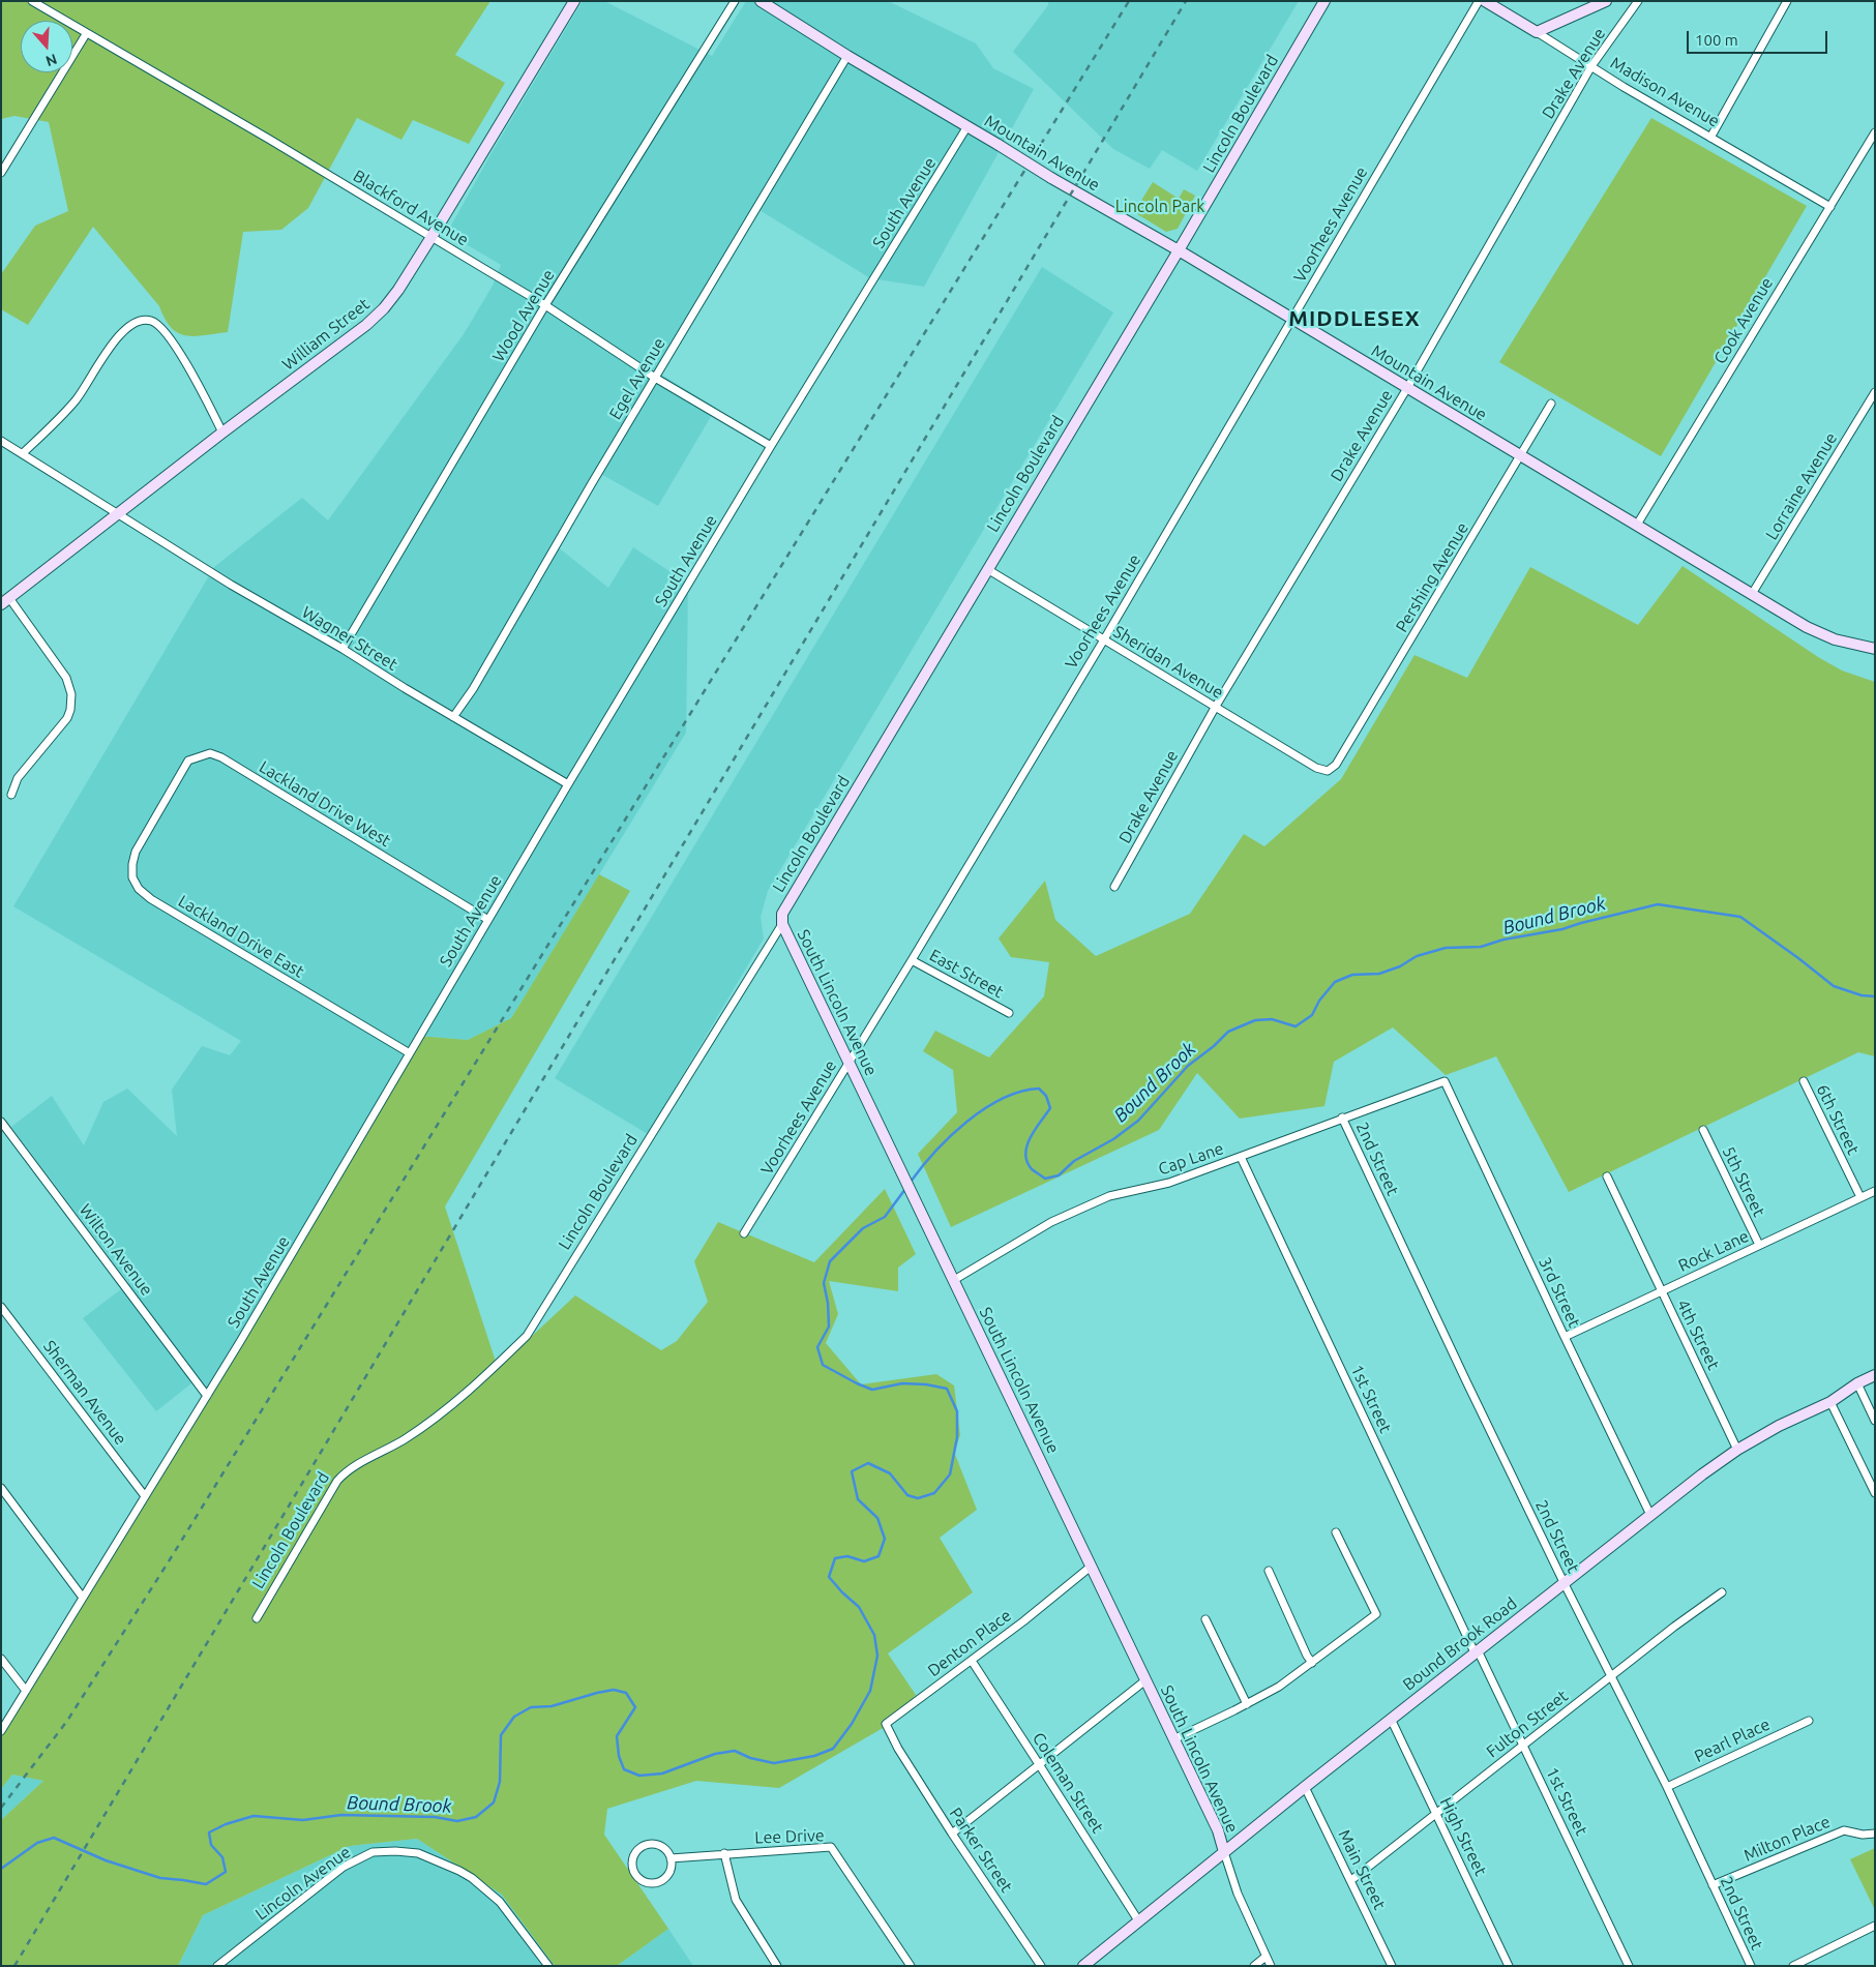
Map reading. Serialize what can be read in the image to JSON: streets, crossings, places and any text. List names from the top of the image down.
{
  "streets": {
    "main road": [
      "Madison Avenue",
      "Lincoln Boulevard",
      "Mountain Avenue",
      "William Street",
      "South Lincoln Avenue",
      "Bound Brook Road"
    ],
    "street": [
      "Drake Avenue",
      "South Avenue",
      "Blackford Avenue",
      "Voorhees Avenue",
      "Wood Avenue",
      "Cook Avenue",
      "Egel Avenue",
      "Lorraine Avenue",
      "Pershing Avenue",
      "Wagner Street",
      "Sheridan Avenue",
      "Lackland Drive West",
      "Lackland Drive East",
      "East Street",
      "6th Street",
      "Cap Lane",
      "2nd Street",
      "5th Street",
      "Wilton Avenue",
      "Rock Lane",
      "3rd Street",
      "4th Street",
      "Sherman Avenue",
      "1st Street",
      "Denton Place",
      "Fulton Street",
      "Pearl Place",
      "Coleman Street",
      "Lee Drive",
      "High Street",
      "Milton Place",
      "Parker Street",
      "Main Street",
      "Lincoln Avenue"
    ]
  },
  "crossings": [
    ["Drake Avenue", "Madison Avenue"],
    ["Drake Avenue", "Mountain Avenue"],
    ["Drake Avenue", "Sheridan Avenue"],
    ["Madison Avenue", "Cook Avenue"],
    ["Lincoln Boulevard", "Mountain Avenue"],
    ["Lincoln Boulevard", "Sheridan Avenue"],
    ["Lincoln Boulevard", "South Lincoln Avenue"],
    ["Mountain Avenue", "South Avenue"],
    ["Mountain Avenue", "Voorhees Avenue"],
    ["Mountain Avenue", "Cook Avenue"],
    ["Mountain Avenue", "Egel Avenue"],
    ["Mountain Avenue", "Lorraine Avenue"],
    ["Mountain Avenue", "Pershing Avenue"],
    ["South Avenue", "Blackford Avenue"],
    ["South Avenue", "Wagner Street"],
    ["South Avenue", "Lackland Drive West"],
    ["South Avenue", "Lackland Drive East"],
    ["South Avenue", "Wilton Avenue"],
    ["South Avenue", "Sherman Avenue"],
    ["Blackford Avenue", "Wood Avenue"],
    ["Blackford Avenue", "William Street"],
    ["Blackford Avenue", "Egel Avenue"],
    ["Voorhees Avenue", "Sheridan Avenue"],
    ["Voorhees Avenue", "East Street"],
    ["Voorhees Avenue", "South Lincoln Avenue"],
    ["Wood Avenue", "Wagner Street"],
    ["William Street", "Wagner Street"],
    ["Egel Avenue", "Wagner Street"],
    ["Pershing Avenue", "Sheridan Avenue"],
    ["Lackland Drive West", "Lackland Drive East"],
    ["South Lincoln Avenue", "Cap Lane"],
    ["South Lincoln Avenue", "Denton Place"],
    ["South Lincoln Avenue", "Bound Brook Road"],
    ["6th Street", "Rock Lane"],
    ["Cap Lane", "2nd Street"],
    ["Cap Lane", "3rd Street"],
    ["Cap Lane", "1st Street"],
    ["2nd Street", "Bound Brook Road"],
    ["2nd Street", "Fulton Street"],
    ["2nd Street", "Pearl Place"],
    ["2nd Street", "Milton Place"],
    ["5th Street", "Rock Lane"],
    ["Rock Lane", "3rd Street"],
    ["Rock Lane", "4th Street"],
    ["3rd Street", "Bound Brook Road"],
    ["4th Street", "Bound Brook Road"],
    ["1st Street", "Bound Brook Road"],
    ["1st Street", "Fulton Street"],
    ["Denton Place", "Coleman Street"],
    ["Denton Place", "Parker Street"],
    ["Bound Brook Road", "Coleman Street"],
    ["Bound Brook Road", "High Street"],
    ["Bound Brook Road", "Main Street"],
    ["Fulton Street", "High Street"],
    ["Fulton Street", "Main Street"]
  ],
  "districts": ["MIDDLESEX"],
  "water": ["Bound Brook"],
  "parks": ["Lincoln Park"],
  "scale_bar": "100 m",
  "north": "bottom"
}
